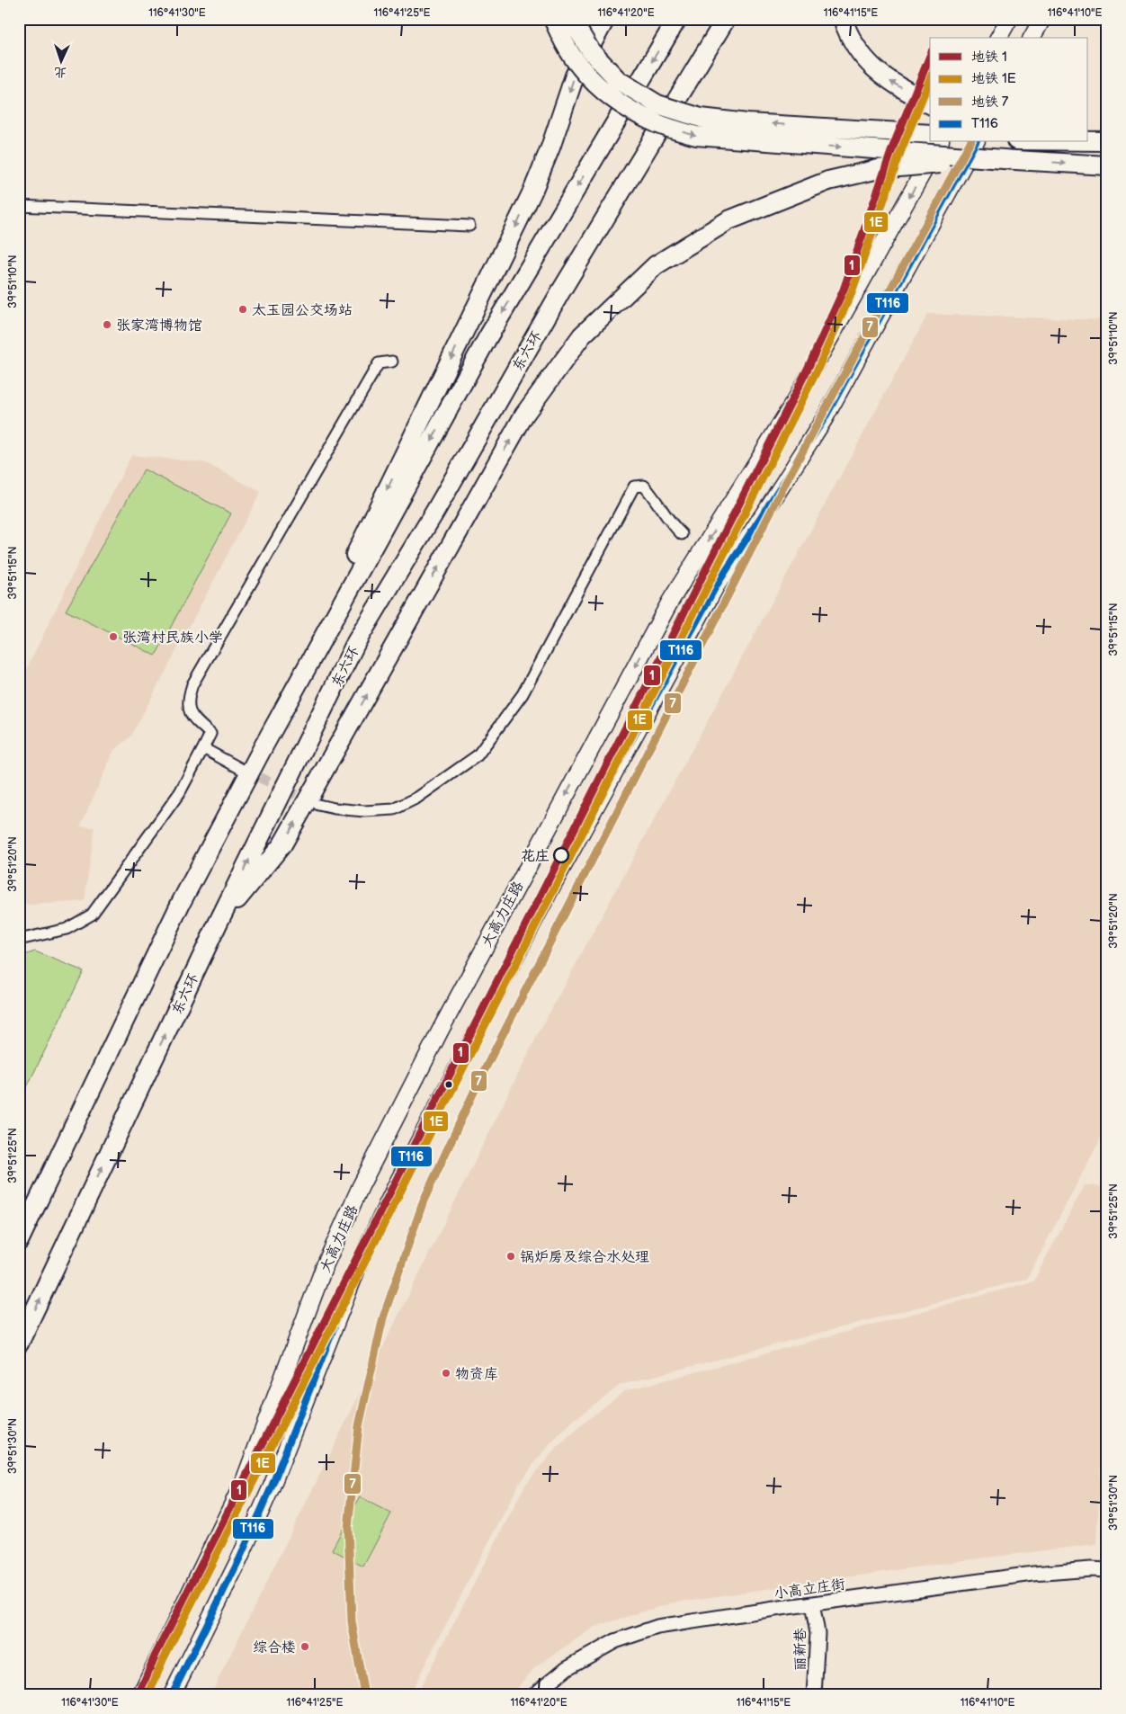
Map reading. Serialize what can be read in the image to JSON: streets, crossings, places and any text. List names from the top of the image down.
{
  "streets": {
    "highway": ["东六环"],
    "main road": ["大高力庄路"],
    "street": ["小高立庄街", "丽新巷"]
  },
  "crossings": [
    ["小高立庄街", "丽新巷"]
  ],
  "places": [
    "太玉园公交场站",
    "张家湾博物馆",
    "张湾村民族小学",
    "花庄",
    "锅炉房及综合水处理",
    "物资库",
    "综合楼"
  ],
  "lines": [
    "metro line 1",
    "metro line 1E",
    "metro line 7",
    "transit line T116"
  ],
  "legend": [
    "地铁 1",
    "地铁 1E",
    "地铁 7",
    "T116"
  ],
  "north": "bottom",
  "coordinates": [
    "116°41'30\"E",
    "116°41'25\"E",
    "116°41'20\"E",
    "116°41'15\"E",
    "116°41'10\"E",
    "39°51'10\"N",
    "39°51'15\"N",
    "39°51'20\"N",
    "39°51'25\"N",
    "39°51'30\"N"
  ]
}
